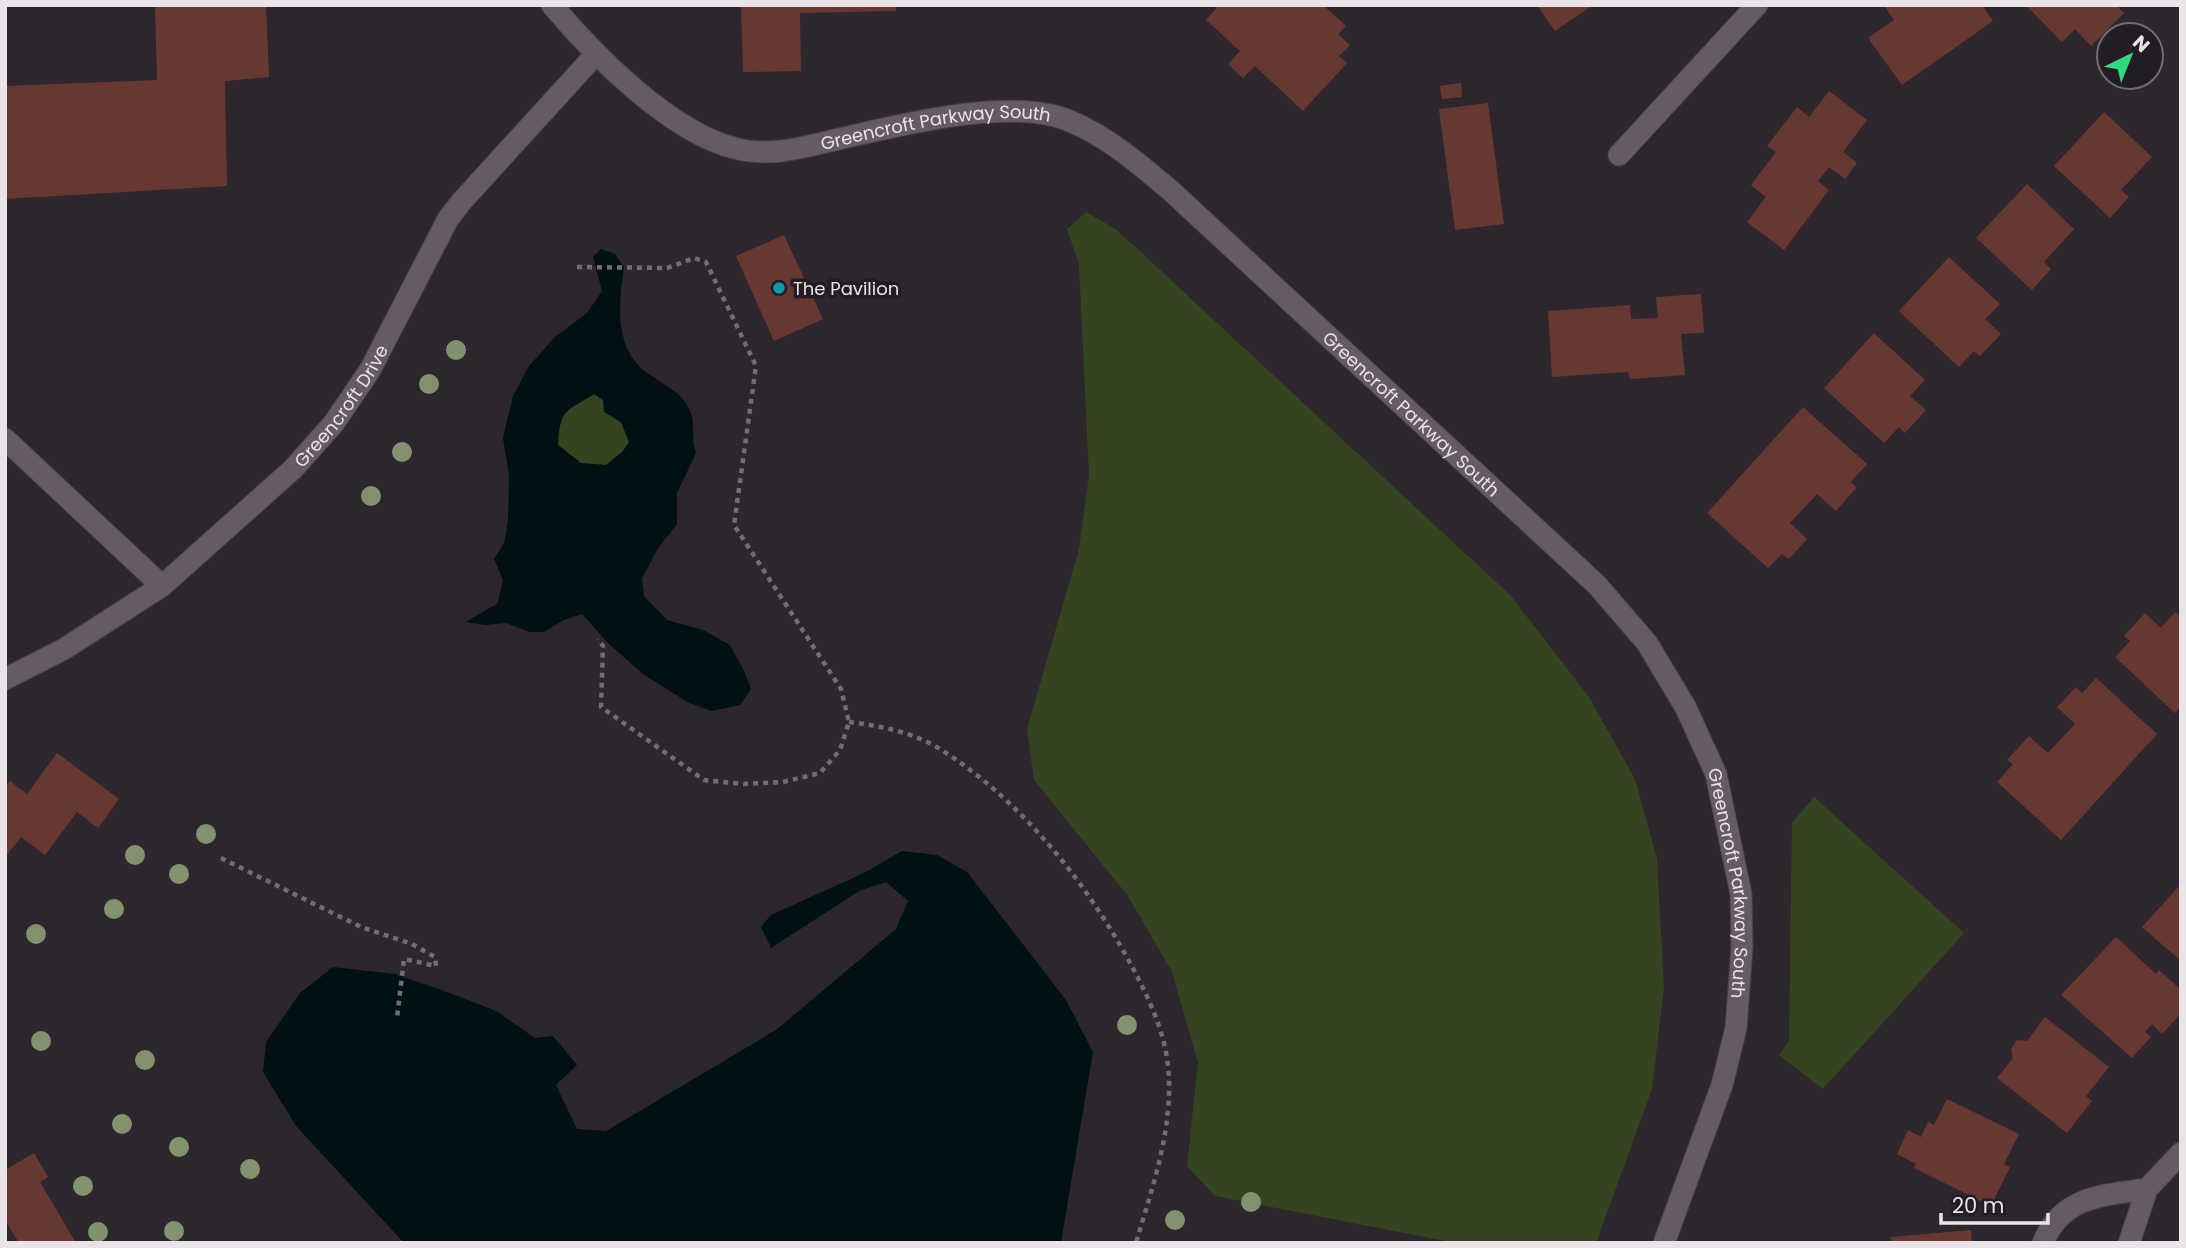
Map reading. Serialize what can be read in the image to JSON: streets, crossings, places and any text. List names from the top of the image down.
{
  "streets": {
    "street": ["Greencroft Parkway South", "Greencroft Drive"]
  },
  "crossings": [
    ["Greencroft Parkway South", "Greencroft Drive"]
  ],
  "places": ["The Pavilion"],
  "scale_bar": "20 m",
  "north": "top right"
}
